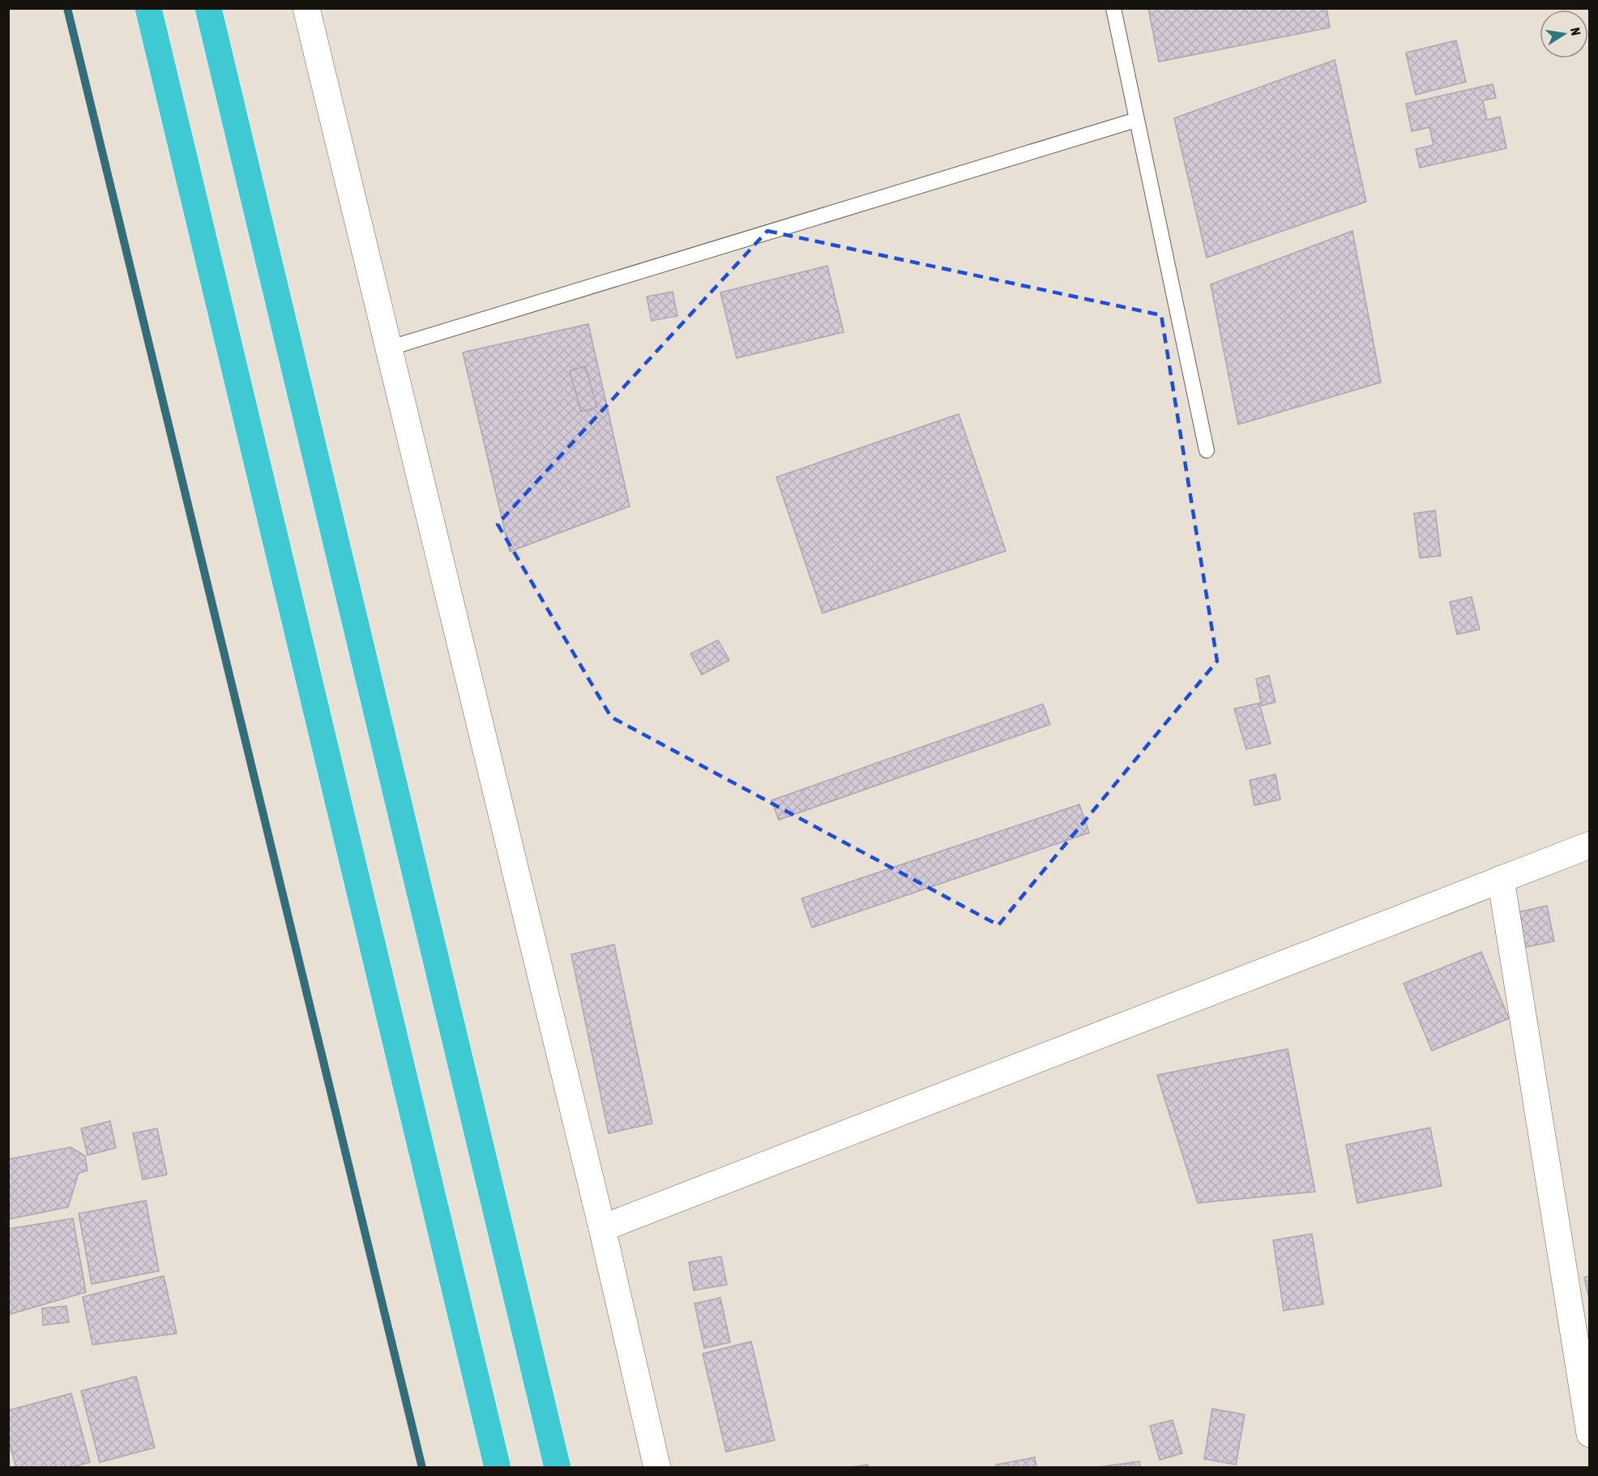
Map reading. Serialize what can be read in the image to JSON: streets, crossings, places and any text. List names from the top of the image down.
{
  "north": "right"
}
